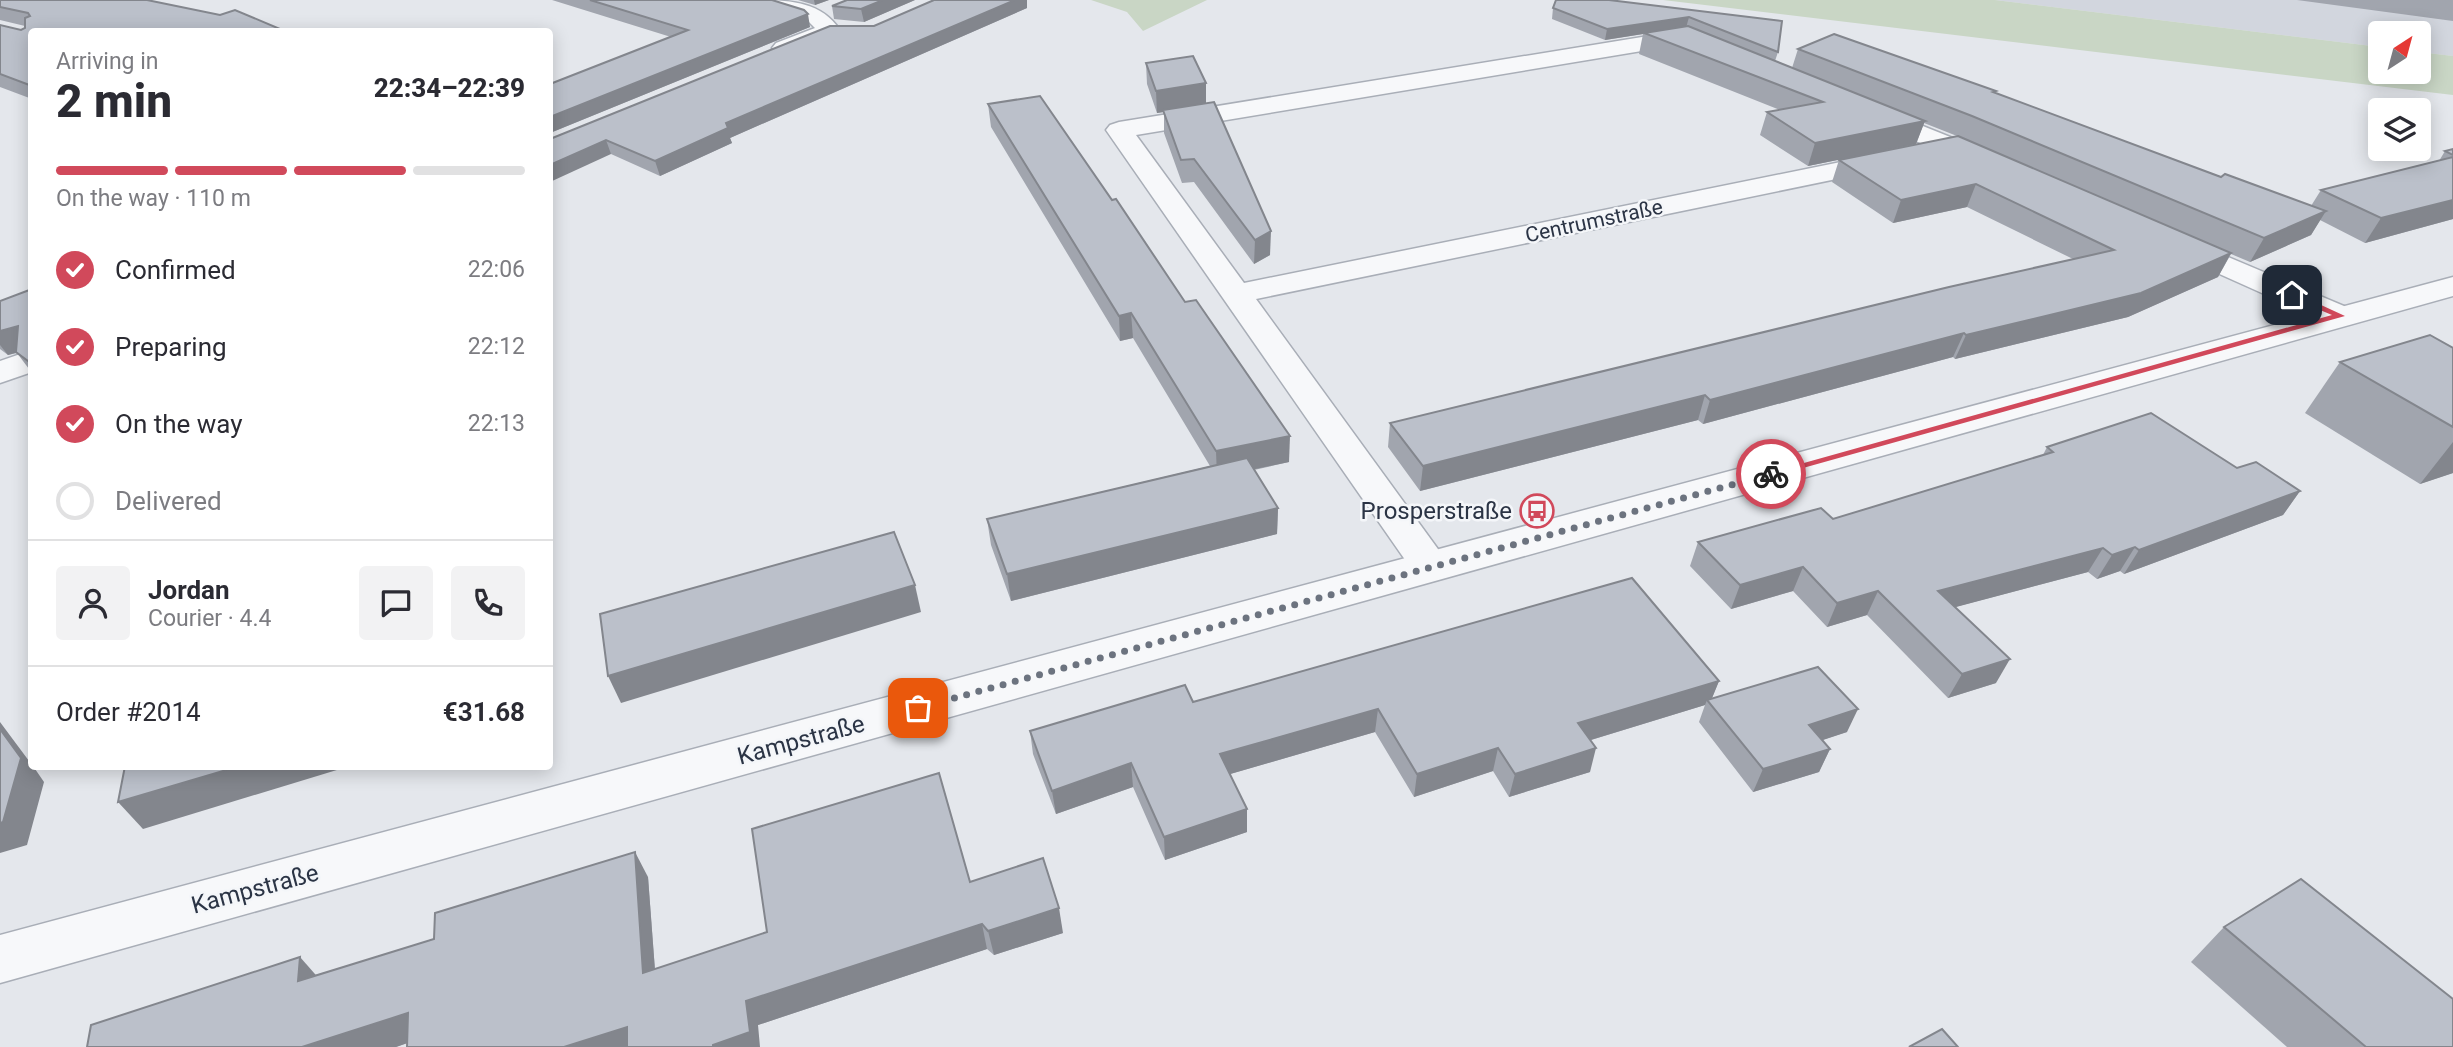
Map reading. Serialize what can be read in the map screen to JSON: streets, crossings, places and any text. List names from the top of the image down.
{
  "streets": {
    "street": ["Centrumstraße", "Kampstraße"]
  },
  "places": {
    "bus stop": ["Prosperstraße"]
  },
  "north": "top right",
  "page": {
    "heading": ["2 min", "Arriving in", "22:34–22:39"],
    "panel": [
      "Jordan",
      "Courier · 4.4",
      "Order #2014",
      "€31.68"
    ],
    "bar": "On the way · 110 m",
    "list": [
      ["Confirmed", "22:06"],
      ["Preparing", "22:12"],
      ["On the way", "22:13"],
      "Delivered"
    ]
  }
}
